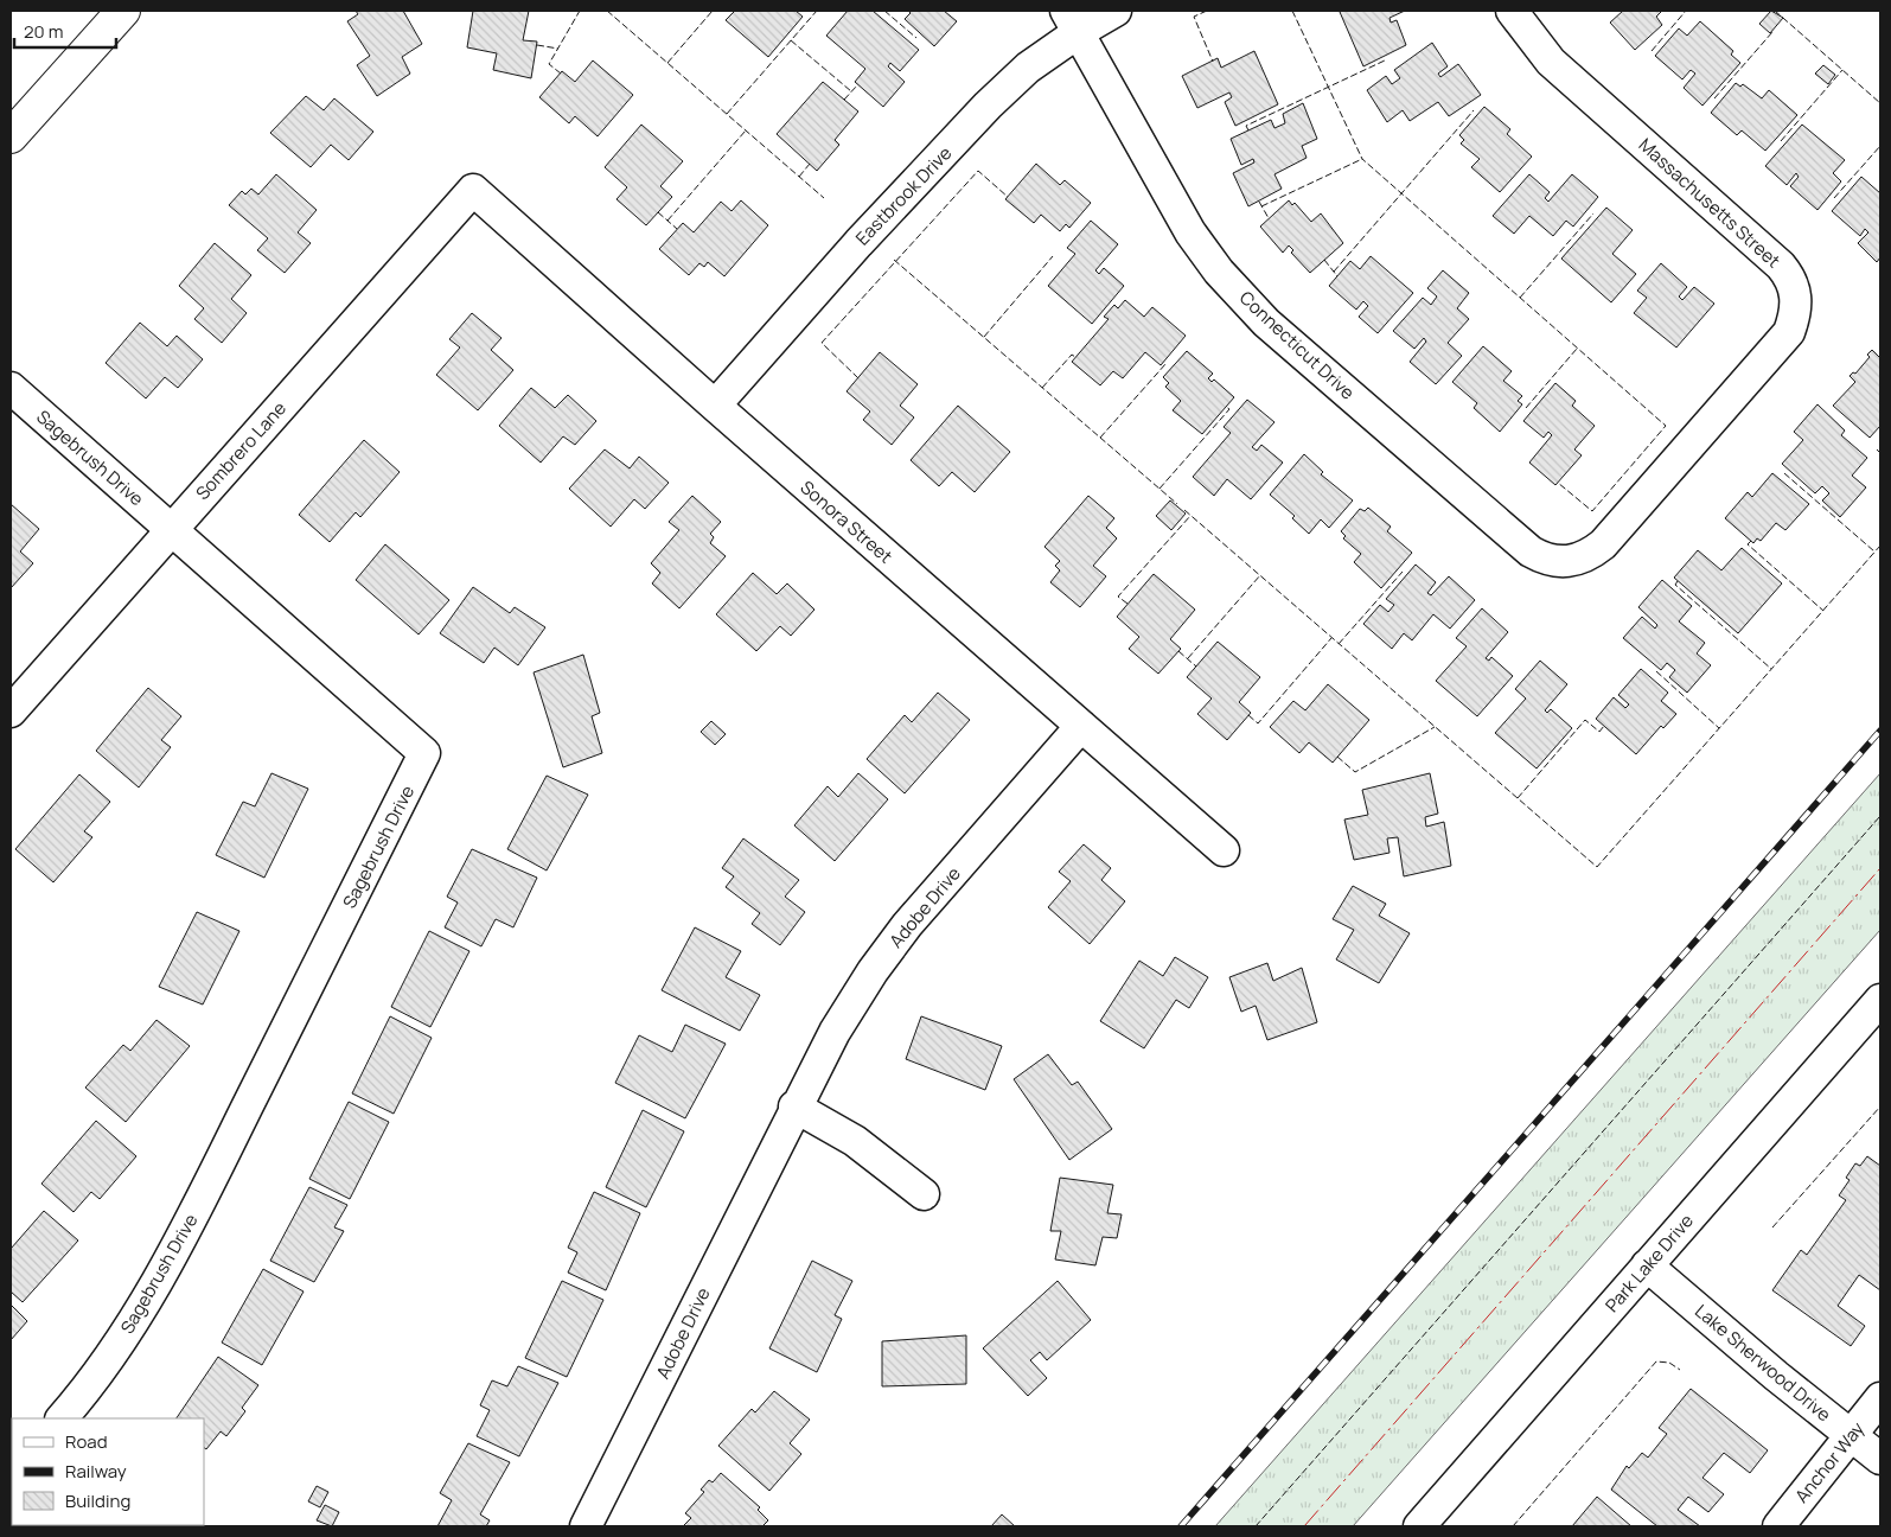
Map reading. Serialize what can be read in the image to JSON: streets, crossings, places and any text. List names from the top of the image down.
{
  "streets": {
    "street": [
      "Eastbrook Drive",
      "Massachusetts Street",
      "Connecticut Drive",
      "Sombrero Lane",
      "Sagebrush Drive",
      "Sonora Street",
      "Adobe Drive",
      "Park Lake Drive",
      "Lake Sherwood Drive",
      "Anchor Way"
    ]
  },
  "crossings": [
    ["Eastbrook Drive", "Connecticut Drive"],
    ["Eastbrook Drive", "Sonora Street"],
    ["Massachusetts Street", "Connecticut Drive"],
    ["Sombrero Lane", "Sagebrush Drive"],
    ["Sombrero Lane", "Sonora Street"],
    ["Sonora Street", "Adobe Drive"],
    ["Park Lake Drive", "Lake Sherwood Drive"],
    ["Lake Sherwood Drive", "Anchor Way"]
  ],
  "legend": ["Road", "Railway", "Building"],
  "scale_bar": "20 m"
}
